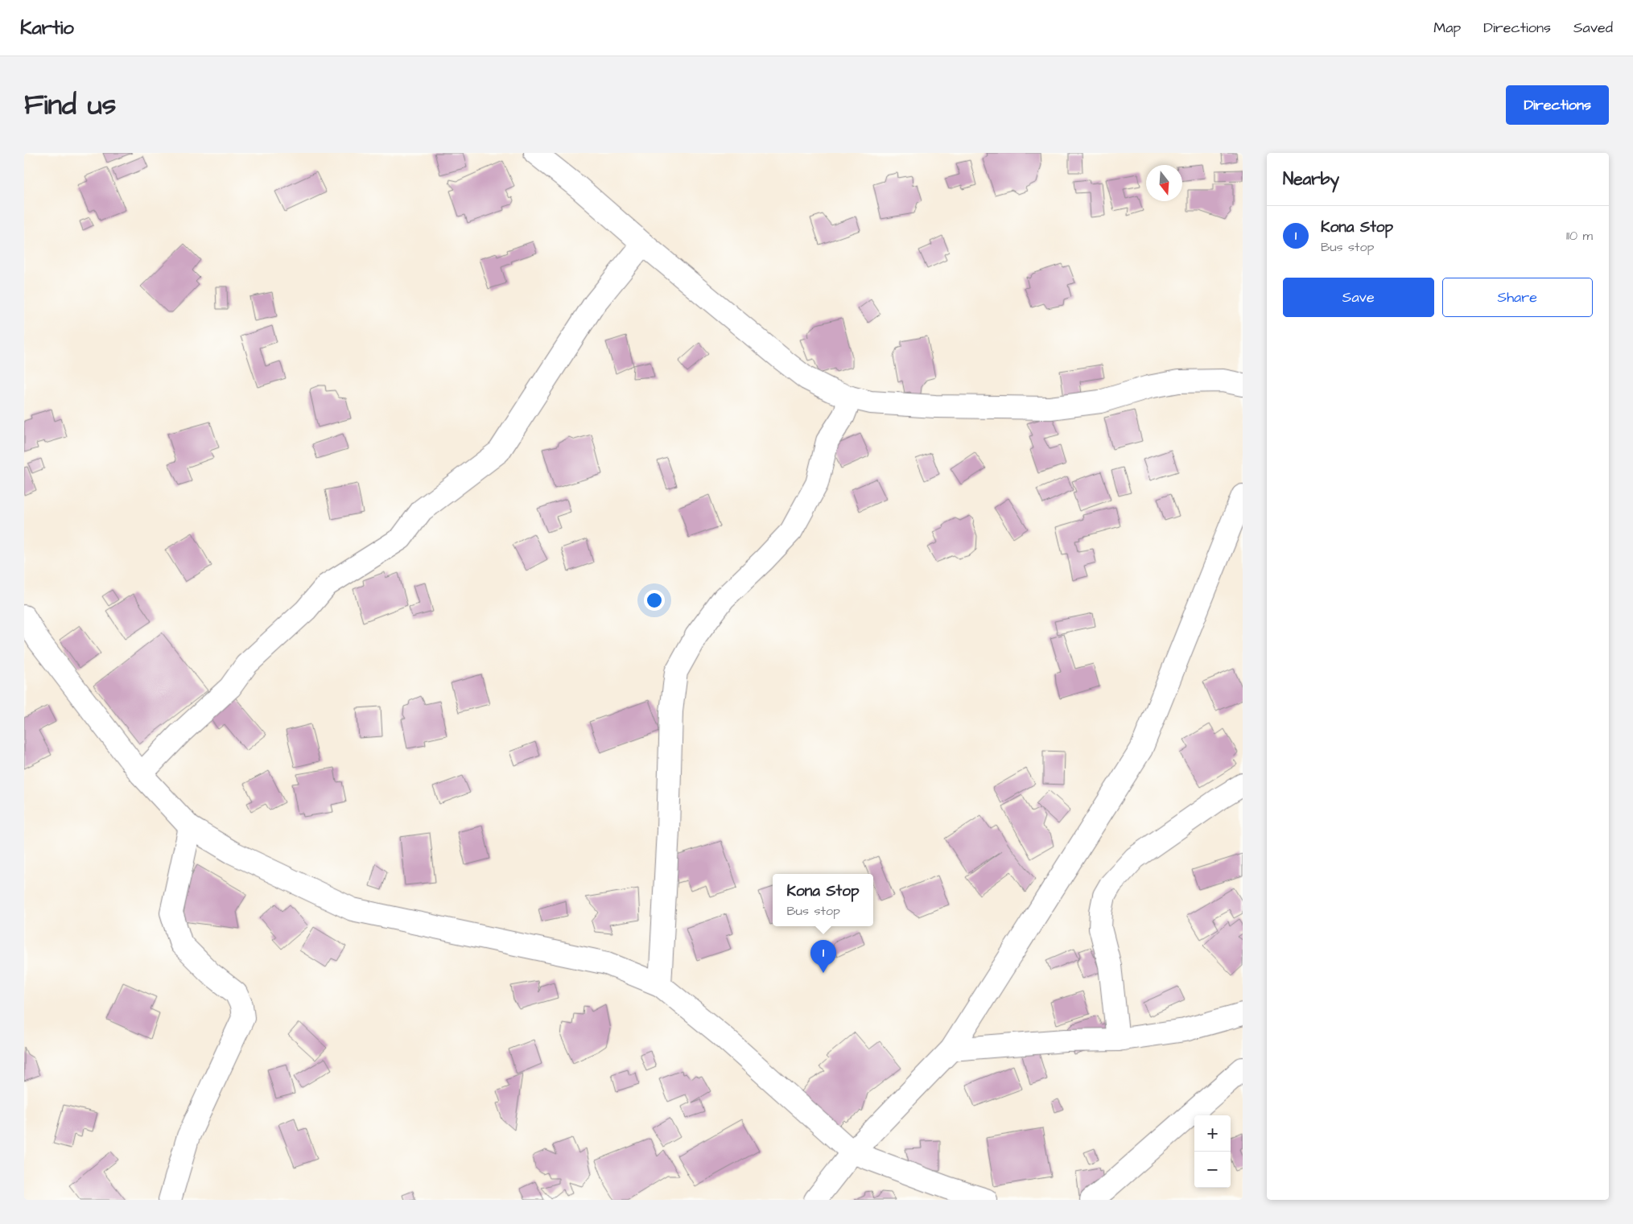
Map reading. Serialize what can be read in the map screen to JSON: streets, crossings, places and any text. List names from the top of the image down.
{
  "north": "bottom",
  "page": {
    "header": "Kartio",
    "nav": ["Map", "Directions", "Saved"],
    "title": "Find us",
    "buttons": [
      "Directions",
      ["Save", "Share"]
    ],
    "heading": "Nearby",
    "list": [
      {
        "mark": "1",
        "name": "Kona Stop",
        "note": "Bus stop",
        "value": "110 m"
      }
    ],
    "popup": ["Kona Stop", "Bus stop"],
    "pins": "1",
    "map_buttons": ["+", "−"]
  }
}
